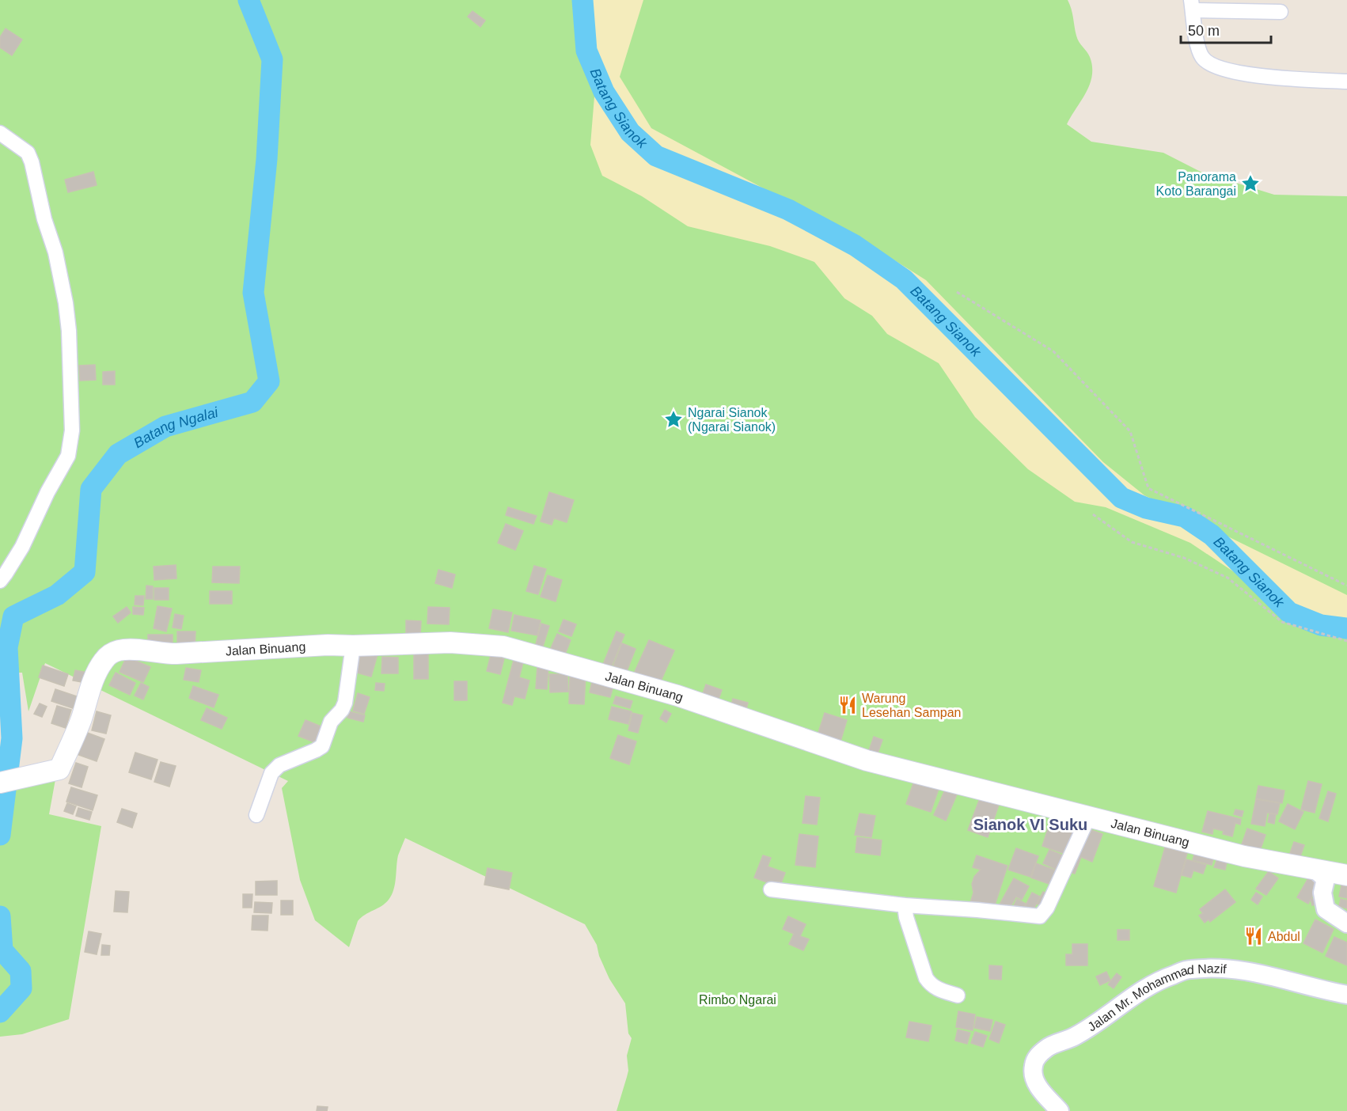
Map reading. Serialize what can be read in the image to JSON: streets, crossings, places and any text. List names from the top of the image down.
{
  "streets": {
    "main road": ["Jalan Binuang"],
    "street": ["Jalan Mr. Mohammad Nazif"]
  },
  "districts": ["Sianok VI Suku"],
  "water": ["Batang Sianok", "Batang Ngalai"],
  "parks": ["Rimbo Ngarai"],
  "places": {
    "place": ["Panorama Koto Barangai", "Ngarai Sianok (Ngarai Sianok)"],
    "restaurant": ["Warung Lesehan Sampan", "Abdul"]
  },
  "scale_bar": "50 m"
}
